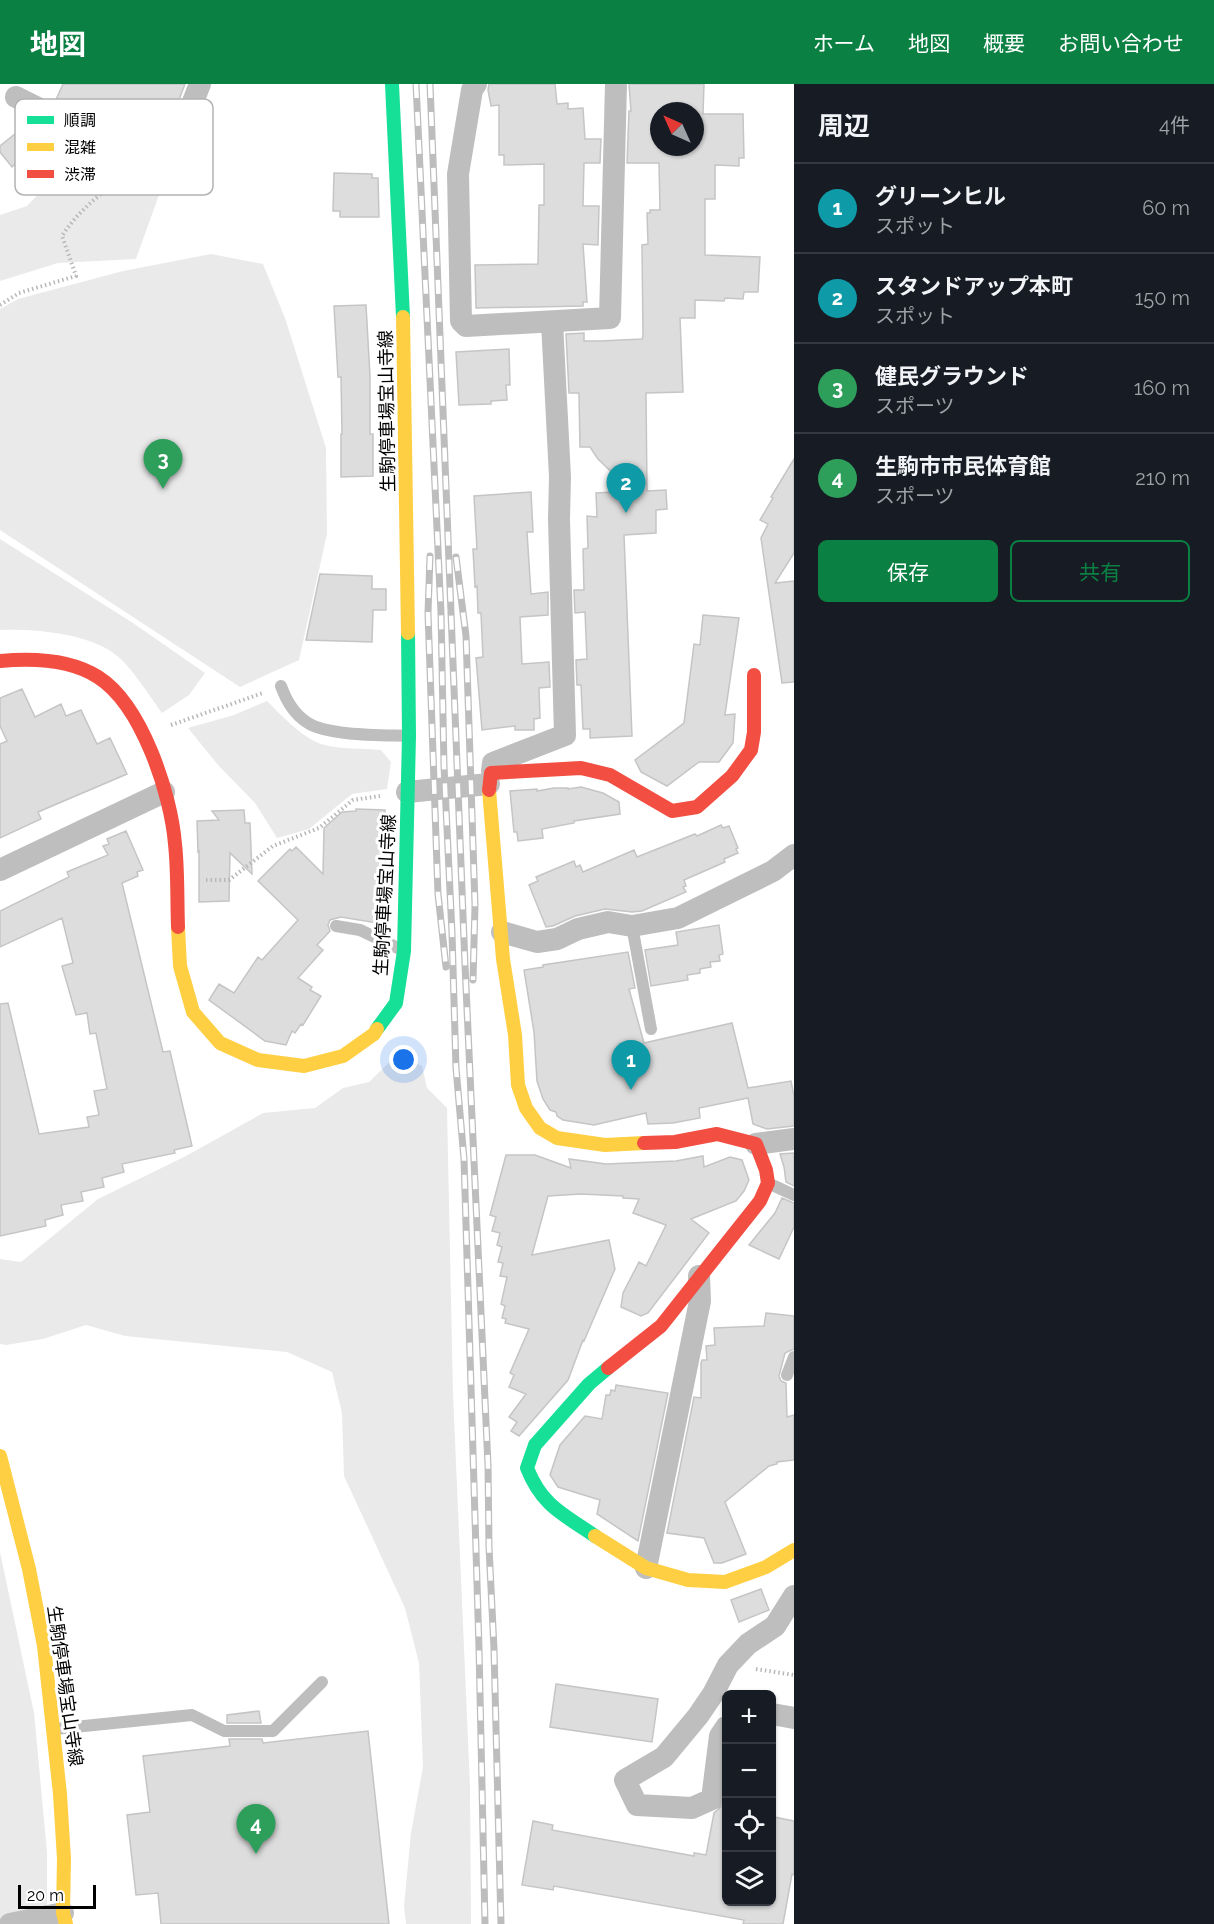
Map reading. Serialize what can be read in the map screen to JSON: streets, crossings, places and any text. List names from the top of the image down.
{
  "streets": {
    "main road": ["生駒停車場宝山寺線"]
  },
  "legend": ["順調", "混雑", "渋滞"],
  "scale_bar": "20 m",
  "north": "top left",
  "page": {
    "header": "地図",
    "nav": [
      "ホーム",
      "地図",
      "概要",
      "お問い合わせ"
    ],
    "heading": ["周辺", "4件"],
    "list": [
      {
        "mark": "1",
        "name": "グリーンヒル",
        "note": "スポット",
        "value": "60 m"
      },
      {
        "mark": "2",
        "name": "スタンドアップ本町",
        "note": "スポット",
        "value": "150 m"
      },
      {
        "mark": "3",
        "name": "健民グラウンド",
        "note": "スポーツ",
        "value": "160 m"
      },
      {
        "mark": "4",
        "name": "生駒市市民体育館",
        "note": "スポーツ",
        "value": "210 m"
      }
    ],
    "pins": [
      "3",
      "2",
      "1",
      "4"
    ],
    "buttons": ["保存", "共有"],
    "map_buttons": ["+", "−"],
    "scale": "20 m"
  }
}
